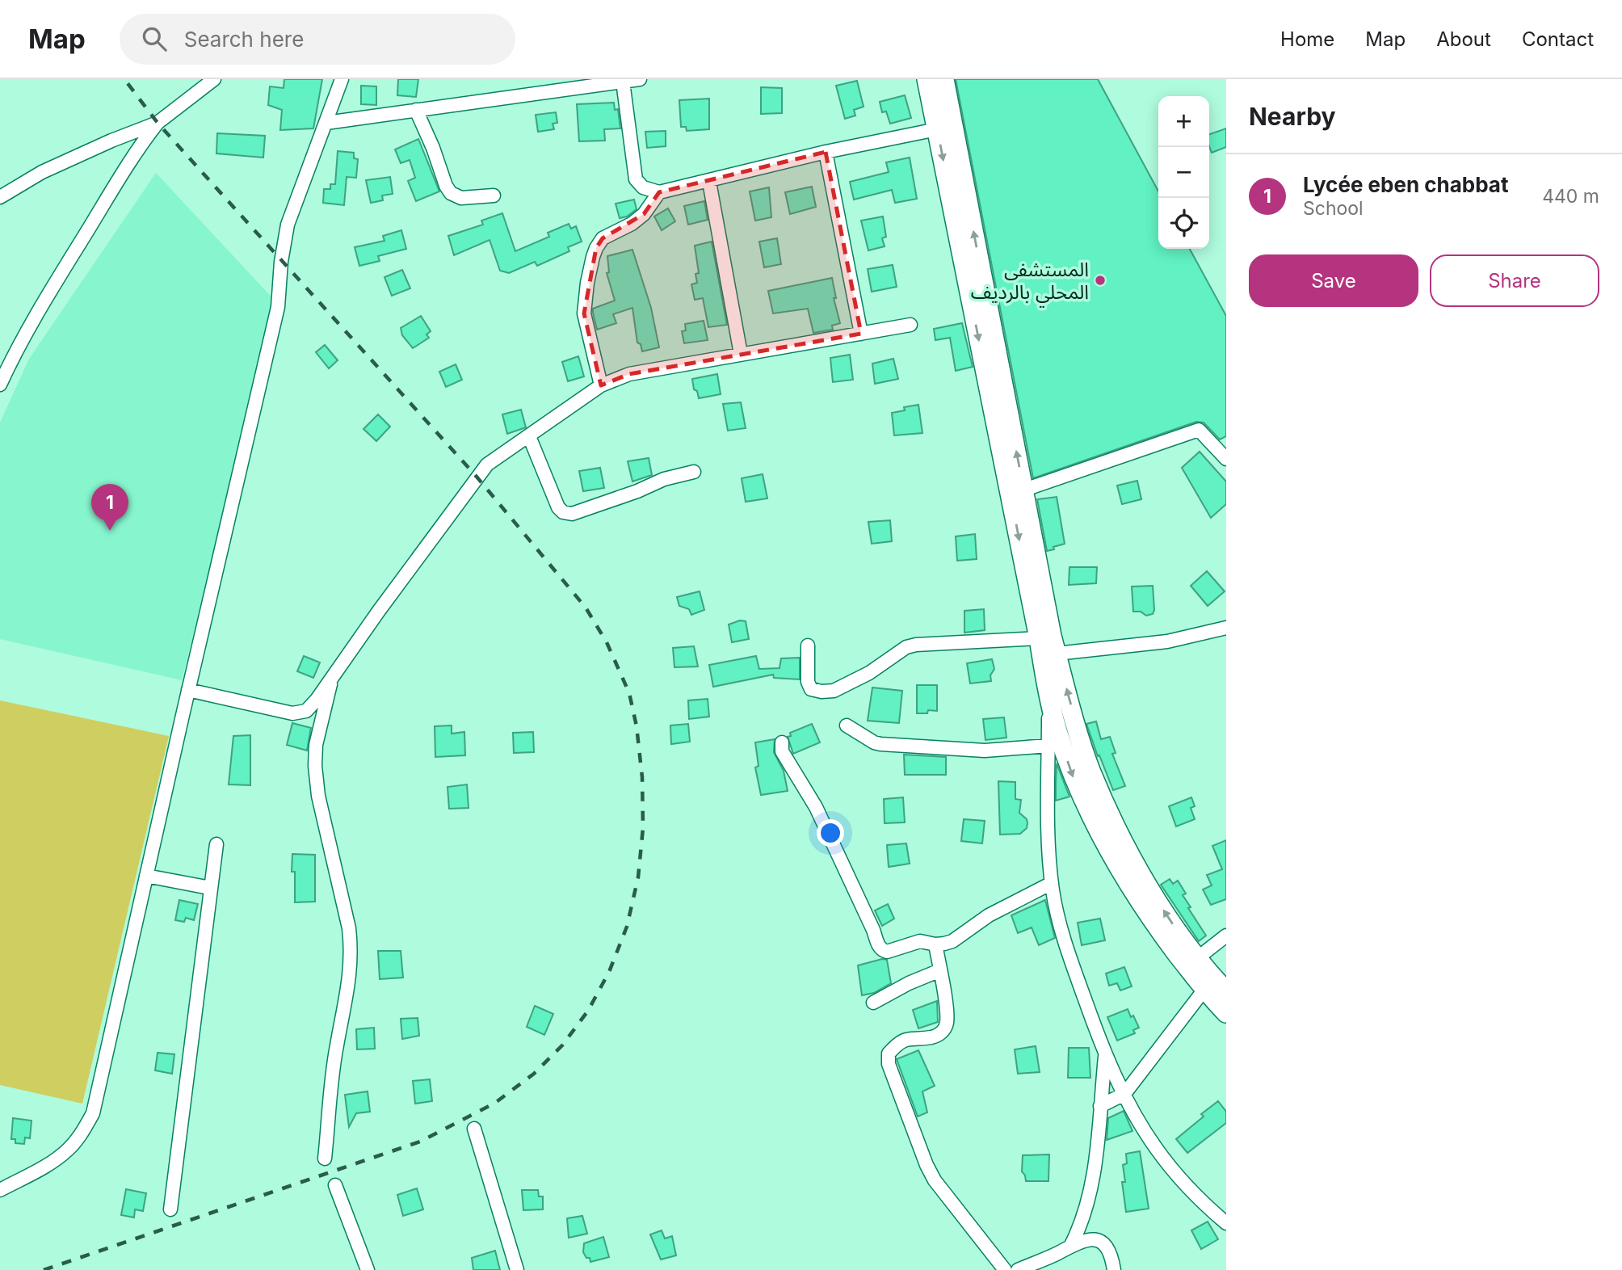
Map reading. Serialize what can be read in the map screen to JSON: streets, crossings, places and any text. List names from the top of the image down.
{
  "places": ["المستشفى المحلي بالرديف"],
  "page": {
    "header": "Map",
    "search": "Search here",
    "nav": [
      "Home",
      "Map",
      "About",
      "Contact"
    ],
    "heading": "Nearby",
    "map_buttons": ["+", "−"],
    "list": [
      {
        "mark": "1",
        "name": "Lycée eben chabbat",
        "note": "School",
        "value": "440 m"
      }
    ],
    "buttons": ["Save", "Share"],
    "pins": "1"
  }
}
